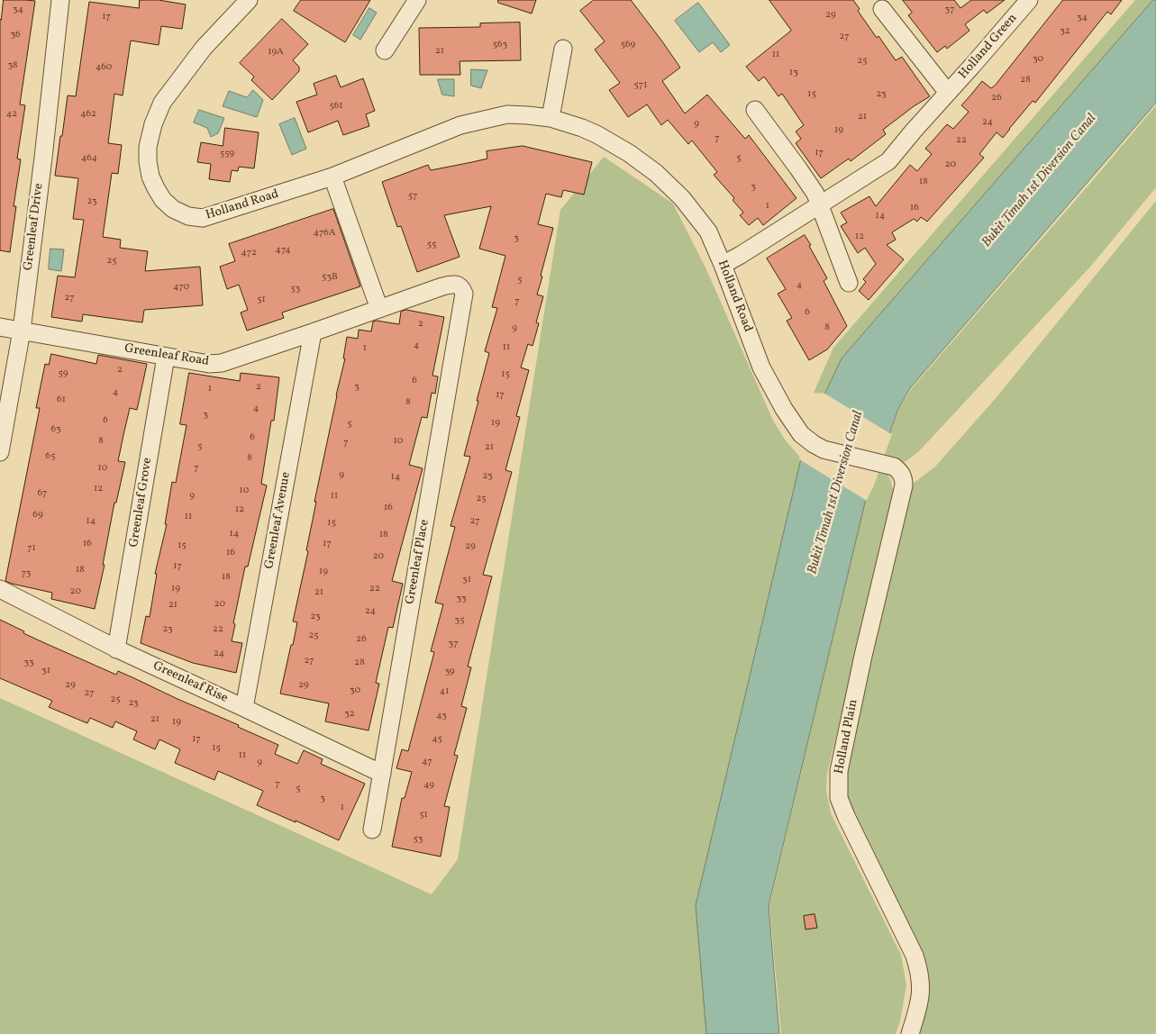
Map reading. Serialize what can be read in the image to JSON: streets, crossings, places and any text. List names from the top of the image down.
{
  "streets": {
    "street": [
      "Holland Green",
      "Holland Road",
      "Greenleaf Drive",
      "Greenleaf Road",
      "Greenleaf Grove",
      "Greenleaf Avenue",
      "Greenleaf Place",
      "Greenleaf Rise",
      "Holland Plain"
    ]
  },
  "crossings": [
    ["Holland Green", "Holland Road"],
    ["Holland Road", "Holland Plain"],
    ["Greenleaf Drive", "Greenleaf Road"],
    ["Greenleaf Road", "Greenleaf Grove"],
    ["Greenleaf Road", "Greenleaf Avenue"],
    ["Greenleaf Road", "Greenleaf Place"],
    ["Greenleaf Grove", "Greenleaf Rise"],
    ["Greenleaf Avenue", "Greenleaf Rise"],
    ["Greenleaf Place", "Greenleaf Rise"]
  ],
  "water": ["Bukit Timah 1st Diversion Canal"],
  "house_numbers": [
    "34",
    "37",
    "29",
    "17",
    "34",
    "32",
    "36",
    "27",
    "563",
    "569",
    "21",
    "19A",
    "11",
    "30",
    "25",
    "38",
    "460",
    "13",
    "28",
    "571",
    "15",
    "23",
    "26",
    "561",
    "42",
    "462",
    "21",
    "24",
    "9",
    "19",
    "7",
    "22",
    "17",
    "559",
    "464",
    "5",
    "20",
    "18",
    "3",
    "57",
    "23",
    "1",
    "16",
    "14",
    "476A",
    "12",
    "3",
    "55",
    "474",
    "472",
    "25",
    "53B",
    "5",
    "4",
    "470",
    "53",
    "27",
    "51",
    "7",
    "6",
    "2",
    "8",
    "9",
    "4",
    "11",
    "1",
    "2",
    "59",
    "15",
    "6",
    "2",
    "3",
    "1",
    "4",
    "17",
    "61",
    "8",
    "4",
    "3",
    "6",
    "19",
    "5",
    "63",
    "6",
    "8",
    "10",
    "7",
    "5",
    "21",
    "65",
    "8",
    "10",
    "7",
    "9",
    "23",
    "14",
    "12",
    "10",
    "67",
    "9",
    "11",
    "25",
    "16",
    "12",
    "69",
    "11",
    "14",
    "27",
    "15",
    "14",
    "18",
    "16",
    "17",
    "15",
    "29",
    "71",
    "16",
    "20",
    "17",
    "18",
    "19",
    "73",
    "18",
    "31",
    "19",
    "22",
    "20",
    "21",
    "33",
    "20",
    "21",
    "24",
    "23",
    "35",
    "23",
    "22",
    "25",
    "26",
    "37",
    "24",
    "27",
    "33",
    "28",
    "31",
    "39",
    "29",
    "29",
    "30",
    "41",
    "27",
    "25",
    "23",
    "32",
    "43",
    "21",
    "19",
    "17",
    "45",
    "15",
    "11",
    "47",
    "9",
    "7",
    "49",
    "5",
    "3",
    "1",
    "51",
    "53"
  ]
}
